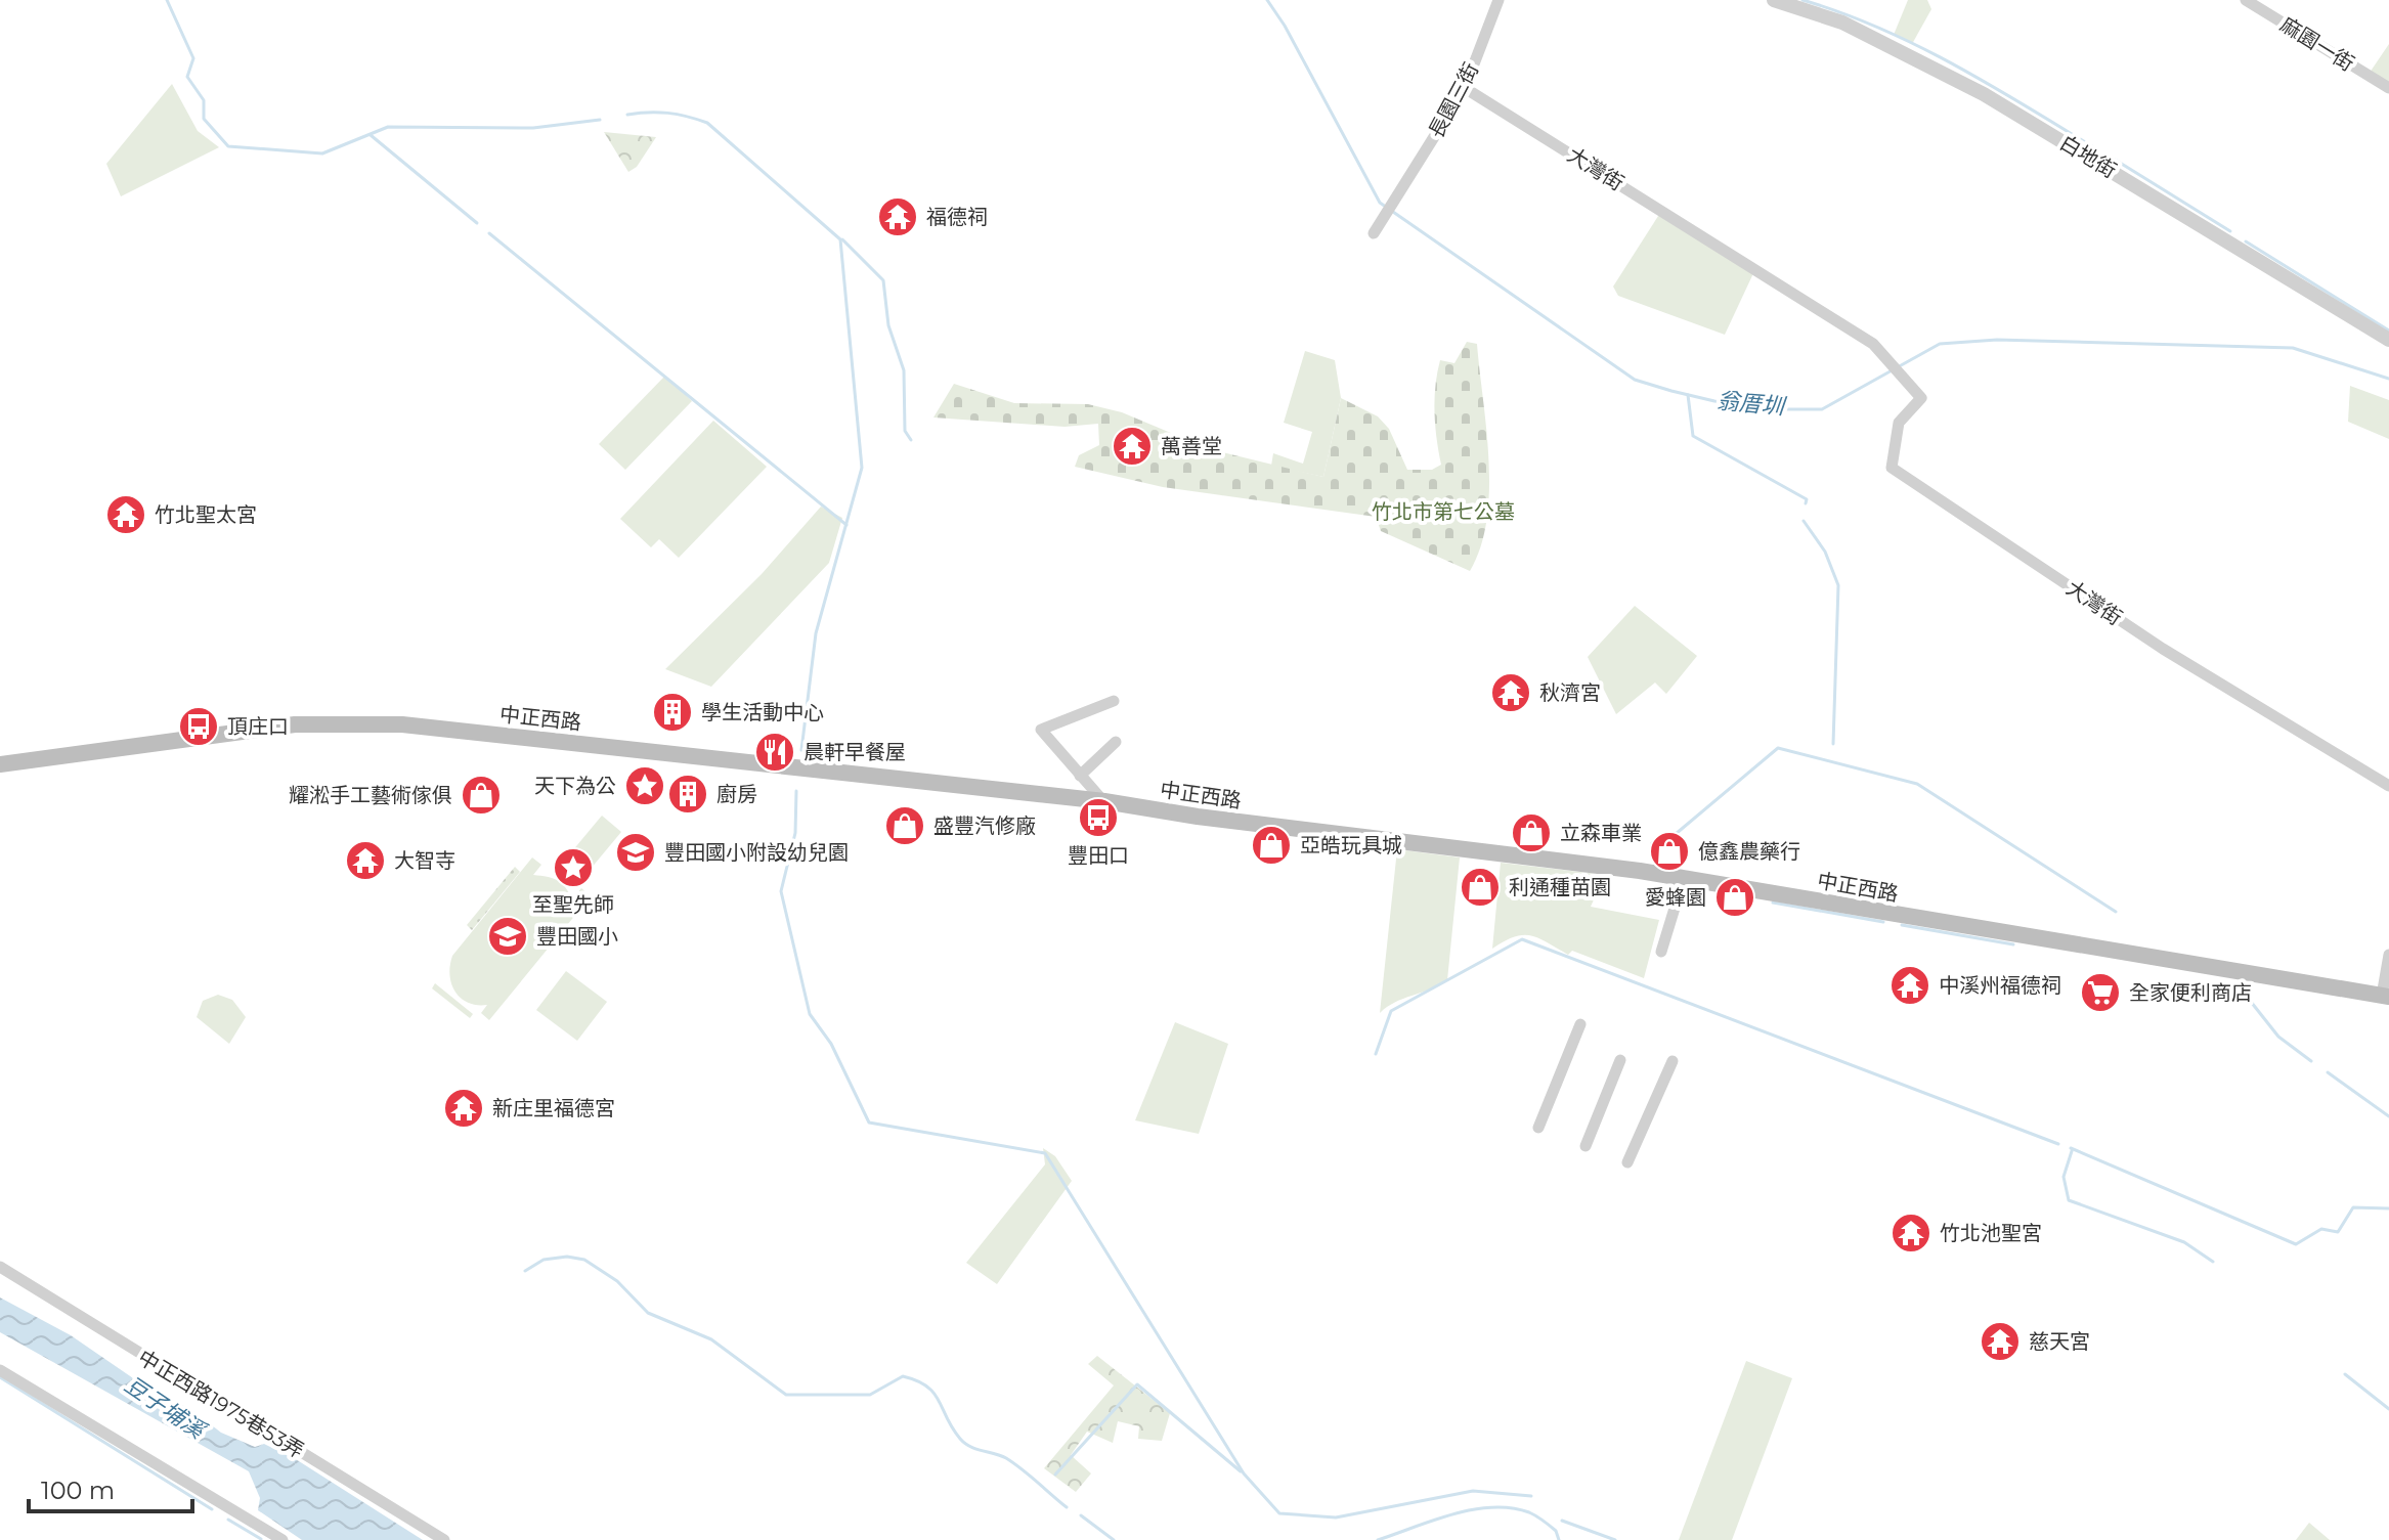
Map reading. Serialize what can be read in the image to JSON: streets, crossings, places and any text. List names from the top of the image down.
{
  "streets": {
    "main road": ["中正西路"],
    "street": [
      "麻園一街",
      "長園三街",
      "白地街",
      "大灣街",
      "中正西路1975巷53弄"
    ]
  },
  "crossings": [
    ["長園三街", "大灣街"]
  ],
  "water": ["翁厝圳", "豆子埔溪"],
  "parks": ["竹北市第七公墓"],
  "places": {
    "temple": [
      "福德祠",
      "萬善堂",
      "竹北聖太宮",
      "秋濟宮",
      "大智寺",
      "中溪州福德祠",
      "新庄里福德宮",
      "竹北池聖宮",
      "慈天宮"
    ],
    "building": ["學生活動中心", "廚房"],
    "bus stop": ["頂庄口", "豐田口"],
    "restaurant": ["晨軒早餐屋"],
    "place": ["天下為公", "至聖先師"],
    "shop": [
      "耀淞手工藝術傢俱",
      "盛豐汽修廠",
      "立森車業",
      "亞皓玩具城",
      "億鑫農藥行",
      "利通種苗園",
      "愛蜂園"
    ],
    "school or university": ["豐田國小附設幼兒園", "豐田國小"],
    "supermarket": ["全家便利商店"]
  },
  "scale_bar": "100 m"
}
